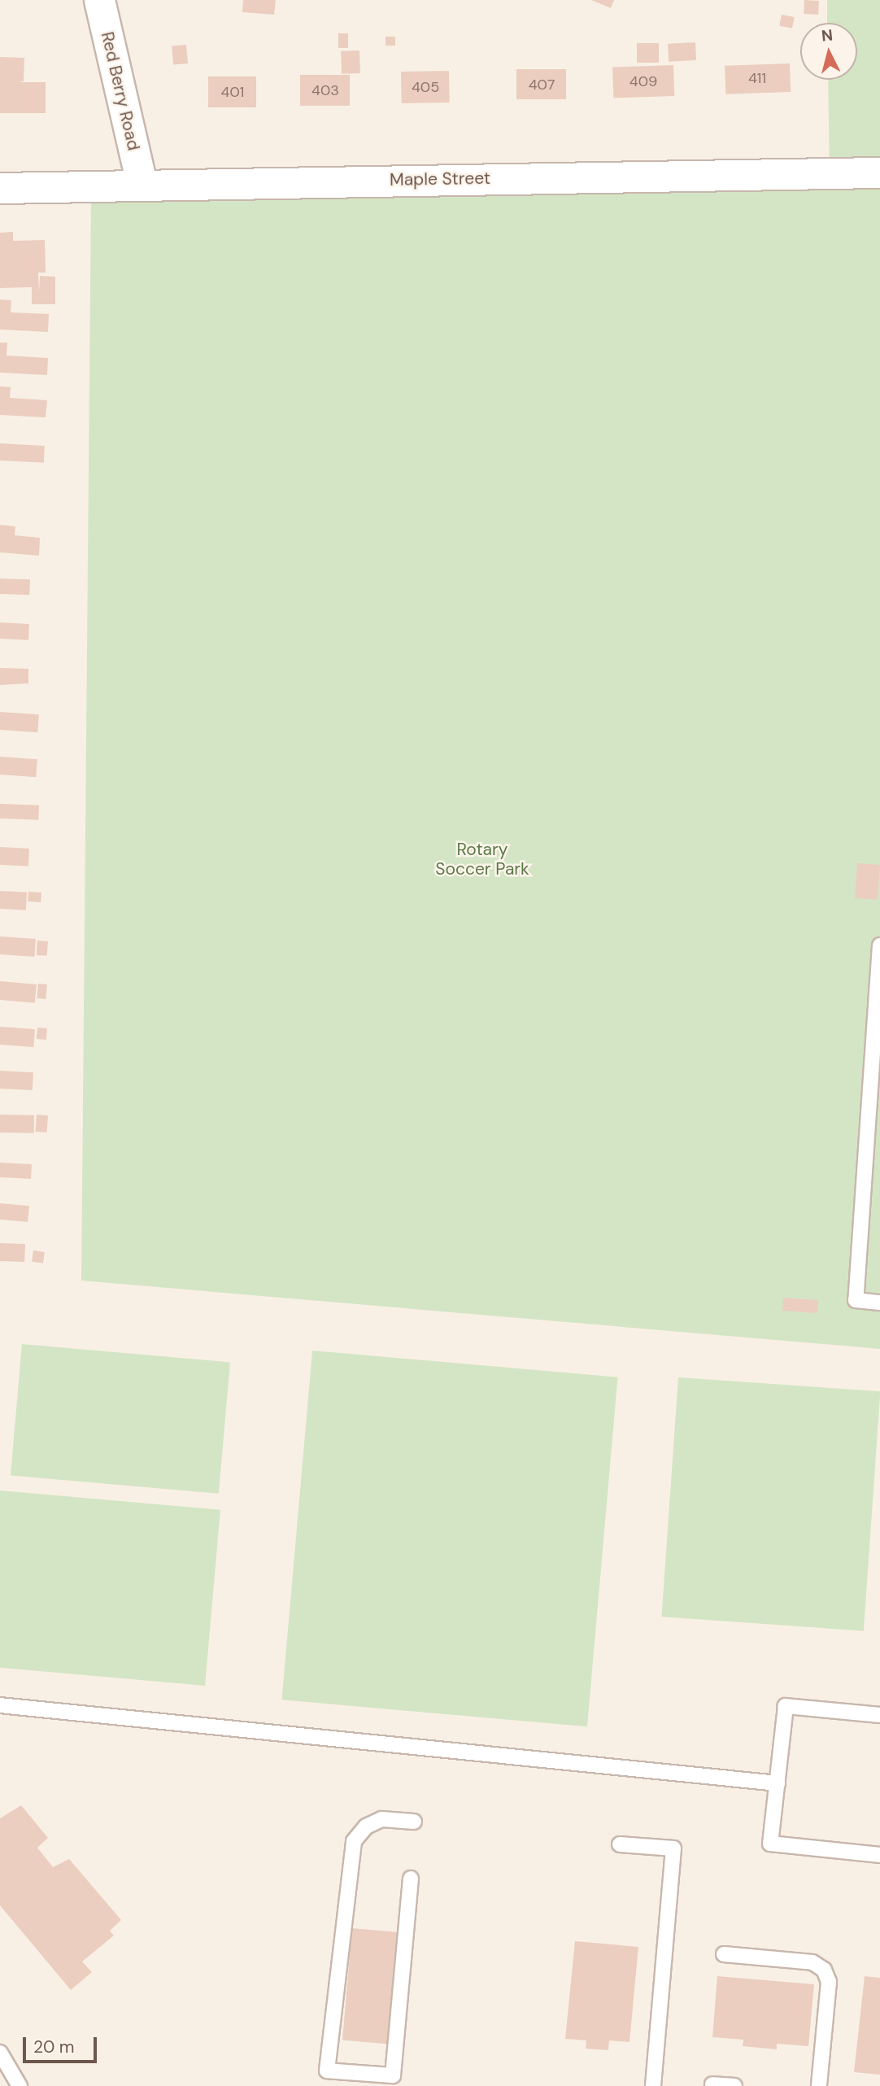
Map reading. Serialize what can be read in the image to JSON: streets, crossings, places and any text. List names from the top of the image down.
{
  "streets": {
    "street": ["Red Berry Road", "Maple Street"]
  },
  "crossings": [
    ["Red Berry Road", "Maple Street"]
  ],
  "parks": ["Rotary Soccer Park"],
  "house_numbers": [
    "411",
    "409",
    "407",
    "405",
    "403",
    "401"
  ],
  "scale_bar": "20 m",
  "north": "top"
}
